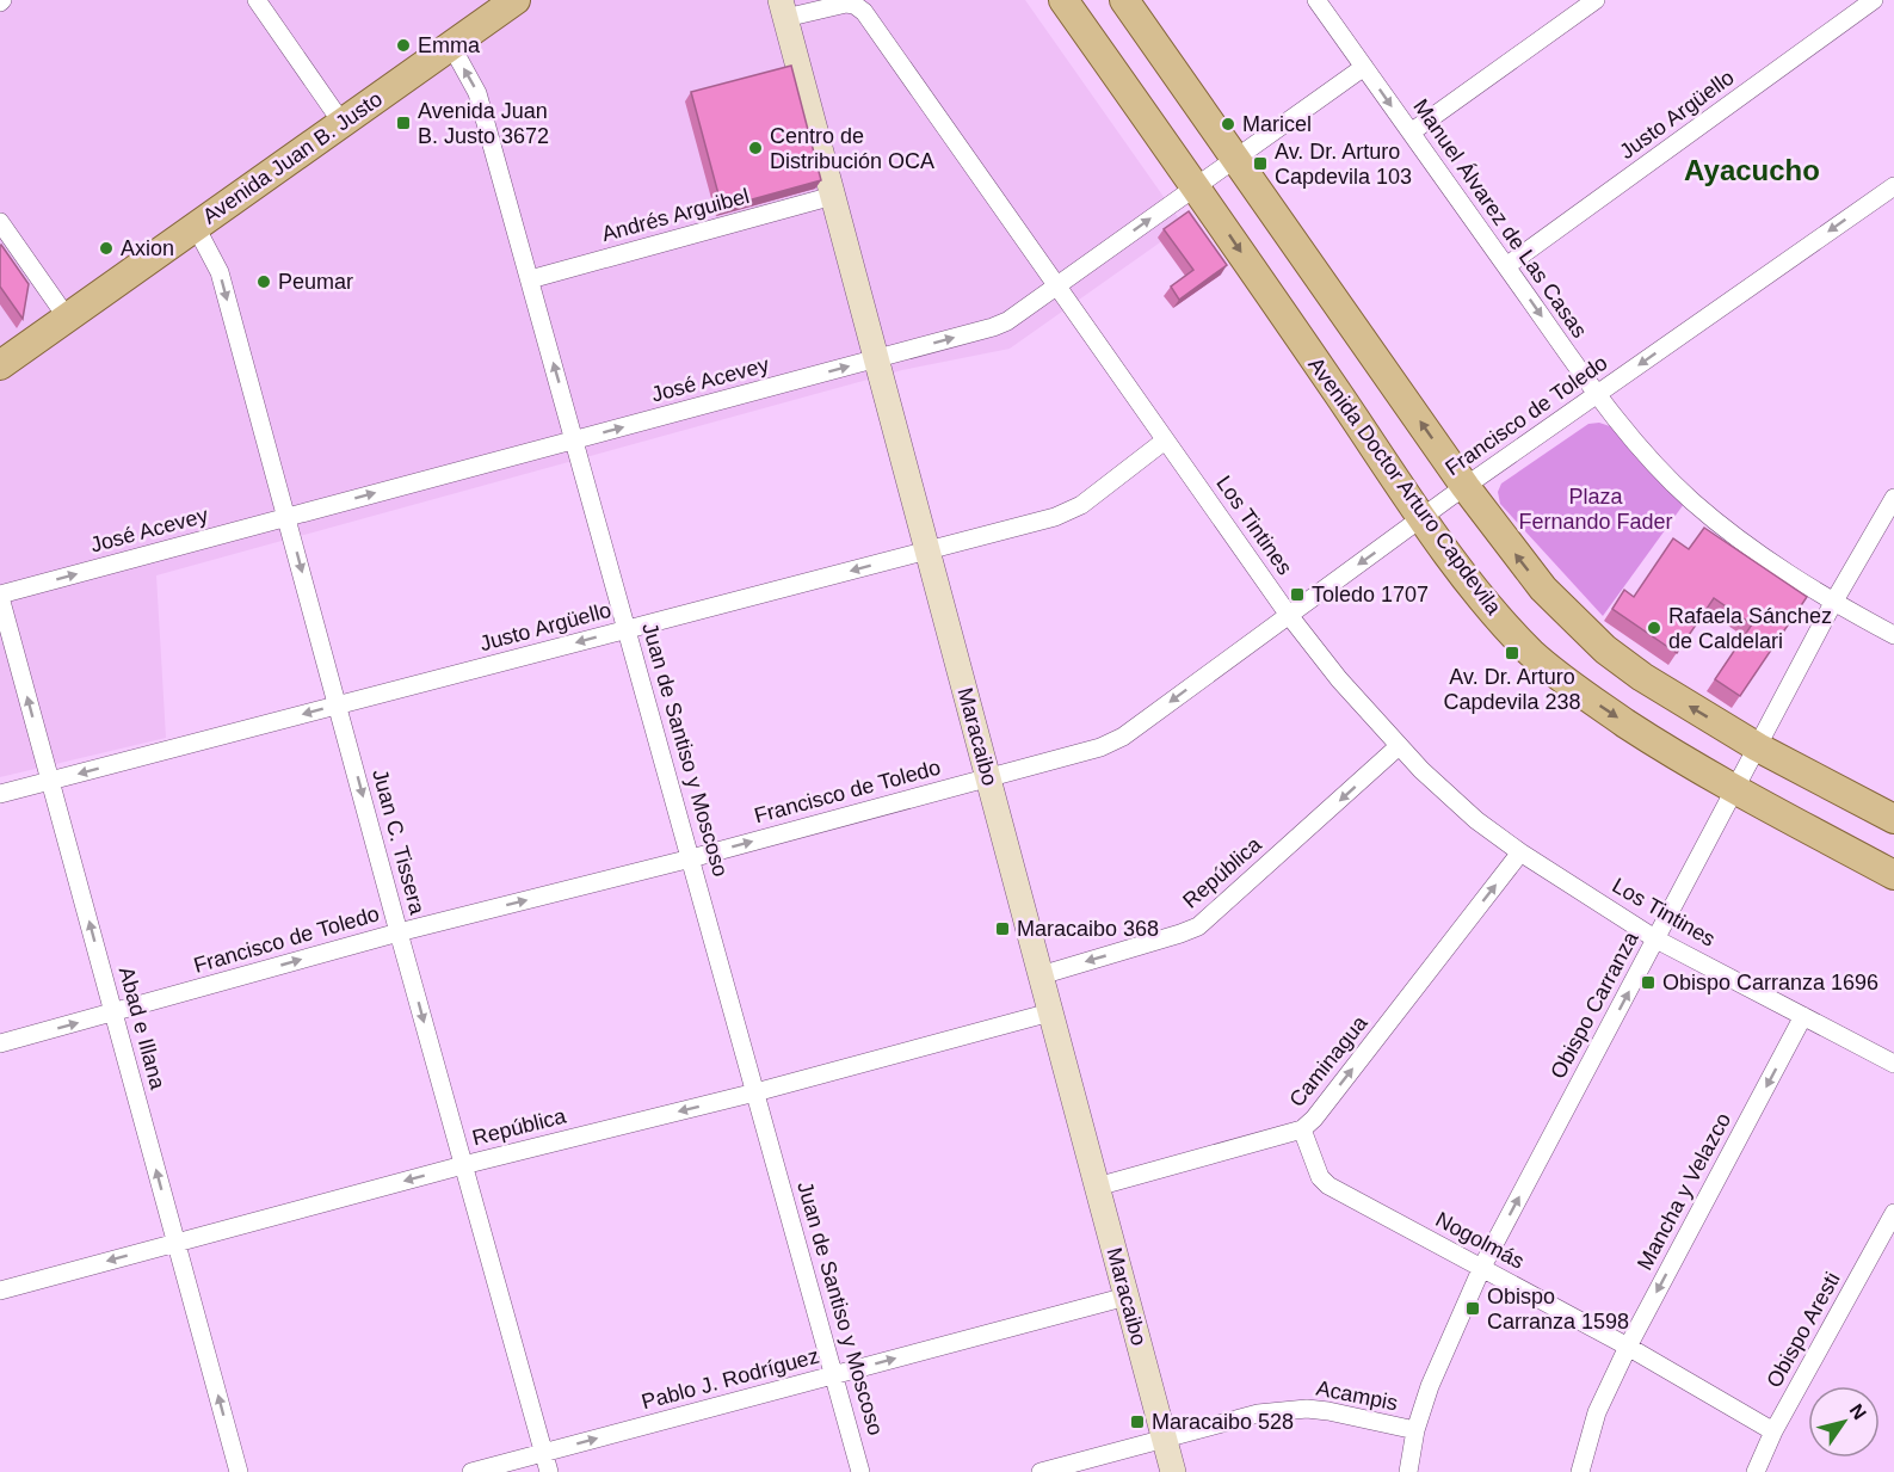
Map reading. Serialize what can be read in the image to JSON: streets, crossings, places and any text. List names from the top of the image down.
{
  "streets": {
    "main road": ["Avenida Juan B. Justo", "Avenida Doctor Arturo Capdevila", "Maracaibo"],
    "street": [
      "Justo Argüello",
      "Andrés Arguibel",
      "Manuel Álvarez de Las Casas",
      "José Acevey",
      "Francisco de Toledo",
      "Los Tintines",
      "Juan de Santiso y Moscoso",
      "Juan C. Tissera",
      "República",
      "Obispo Carranza",
      "Abad e Illana",
      "Caminagua",
      "Mancha y Velazco",
      "Nogolmás",
      "Obispo Aresti",
      "Pablo J. Rodríguez",
      "Acampis"
    ]
  },
  "crossings": [
    ["Justo Argüello", "Manuel Álvarez de Las Casas"],
    ["Justo Argüello", "Los Tintines"],
    ["Justo Argüello", "Maracaibo"],
    ["Justo Argüello", "Juan de Santiso y Moscoso"],
    ["Justo Argüello", "Juan C. Tissera"],
    ["Justo Argüello", "Abad e Illana"],
    ["Avenida Juan B. Justo", "Juan de Santiso y Moscoso"],
    ["Avenida Juan B. Justo", "Juan C. Tissera"],
    ["Andrés Arguibel", "Maracaibo"],
    ["Andrés Arguibel", "Juan de Santiso y Moscoso"],
    ["Manuel Álvarez de Las Casas", "José Acevey"],
    ["Manuel Álvarez de Las Casas", "Francisco de Toledo"],
    ["Manuel Álvarez de Las Casas", "Obispo Carranza"],
    ["José Acevey", "Avenida Doctor Arturo Capdevila"],
    ["José Acevey", "Los Tintines"],
    ["José Acevey", "Maracaibo"],
    ["José Acevey", "Juan de Santiso y Moscoso"],
    ["José Acevey", "Juan C. Tissera"],
    ["José Acevey", "Abad e Illana"],
    ["Francisco de Toledo", "Avenida Doctor Arturo Capdevila"],
    ["Francisco de Toledo", "Los Tintines"],
    ["Francisco de Toledo", "Maracaibo"],
    ["Francisco de Toledo", "Juan de Santiso y Moscoso"],
    ["Francisco de Toledo", "Juan C. Tissera"],
    ["Francisco de Toledo", "Abad e Illana"],
    ["Avenida Doctor Arturo Capdevila", "Obispo Carranza"],
    ["Los Tintines", "Maracaibo"],
    ["Los Tintines", "República"],
    ["Los Tintines", "Obispo Carranza"],
    ["Los Tintines", "Caminagua"],
    ["Los Tintines", "Mancha y Velazco"],
    ["Maracaibo", "República"],
    ["Maracaibo", "Caminagua"],
    ["Maracaibo", "Pablo J. Rodríguez"],
    ["Maracaibo", "Acampis"],
    ["Juan de Santiso y Moscoso", "República"],
    ["Juan de Santiso y Moscoso", "Pablo J. Rodríguez"],
    ["Juan C. Tissera", "República"],
    ["Juan C. Tissera", "Pablo J. Rodríguez"],
    ["República", "Abad e Illana"],
    ["Obispo Carranza", "Nogolmás"],
    ["Obispo Carranza", "Acampis"],
    ["Caminagua", "Nogolmás"],
    ["Mancha y Velazco", "Nogolmás"],
    ["Nogolmás", "Obispo Aresti"]
  ],
  "one_way": [
    "Justo Argüello",
    "José Acevey",
    "Juan C. Tissera",
    "República",
    "Abad e Illana",
    "Caminagua",
    "Mancha y Velazco",
    "Pablo J. Rodríguez"
  ],
  "districts": ["Ayacucho"],
  "parks": ["Plaza Fernando Fader"],
  "places": {
    "other": [
      "Emma",
      "Maricel",
      "Centro de Distribución OCA",
      "Axion",
      "Peumar",
      "Rafaela Sánchez de Caldelari"
    ],
    "transit": [
      "Avenida Juan B. Justo 3672",
      "Av. Dr. Arturo Capdevila 103",
      "Toledo 1707",
      "Av. Dr. Arturo Capdevila 238",
      "Maracaibo 368",
      "Obispo Carranza 1696",
      "Obispo Carranza 1598",
      "Maracaibo 528"
    ]
  },
  "north": "top right"
}
